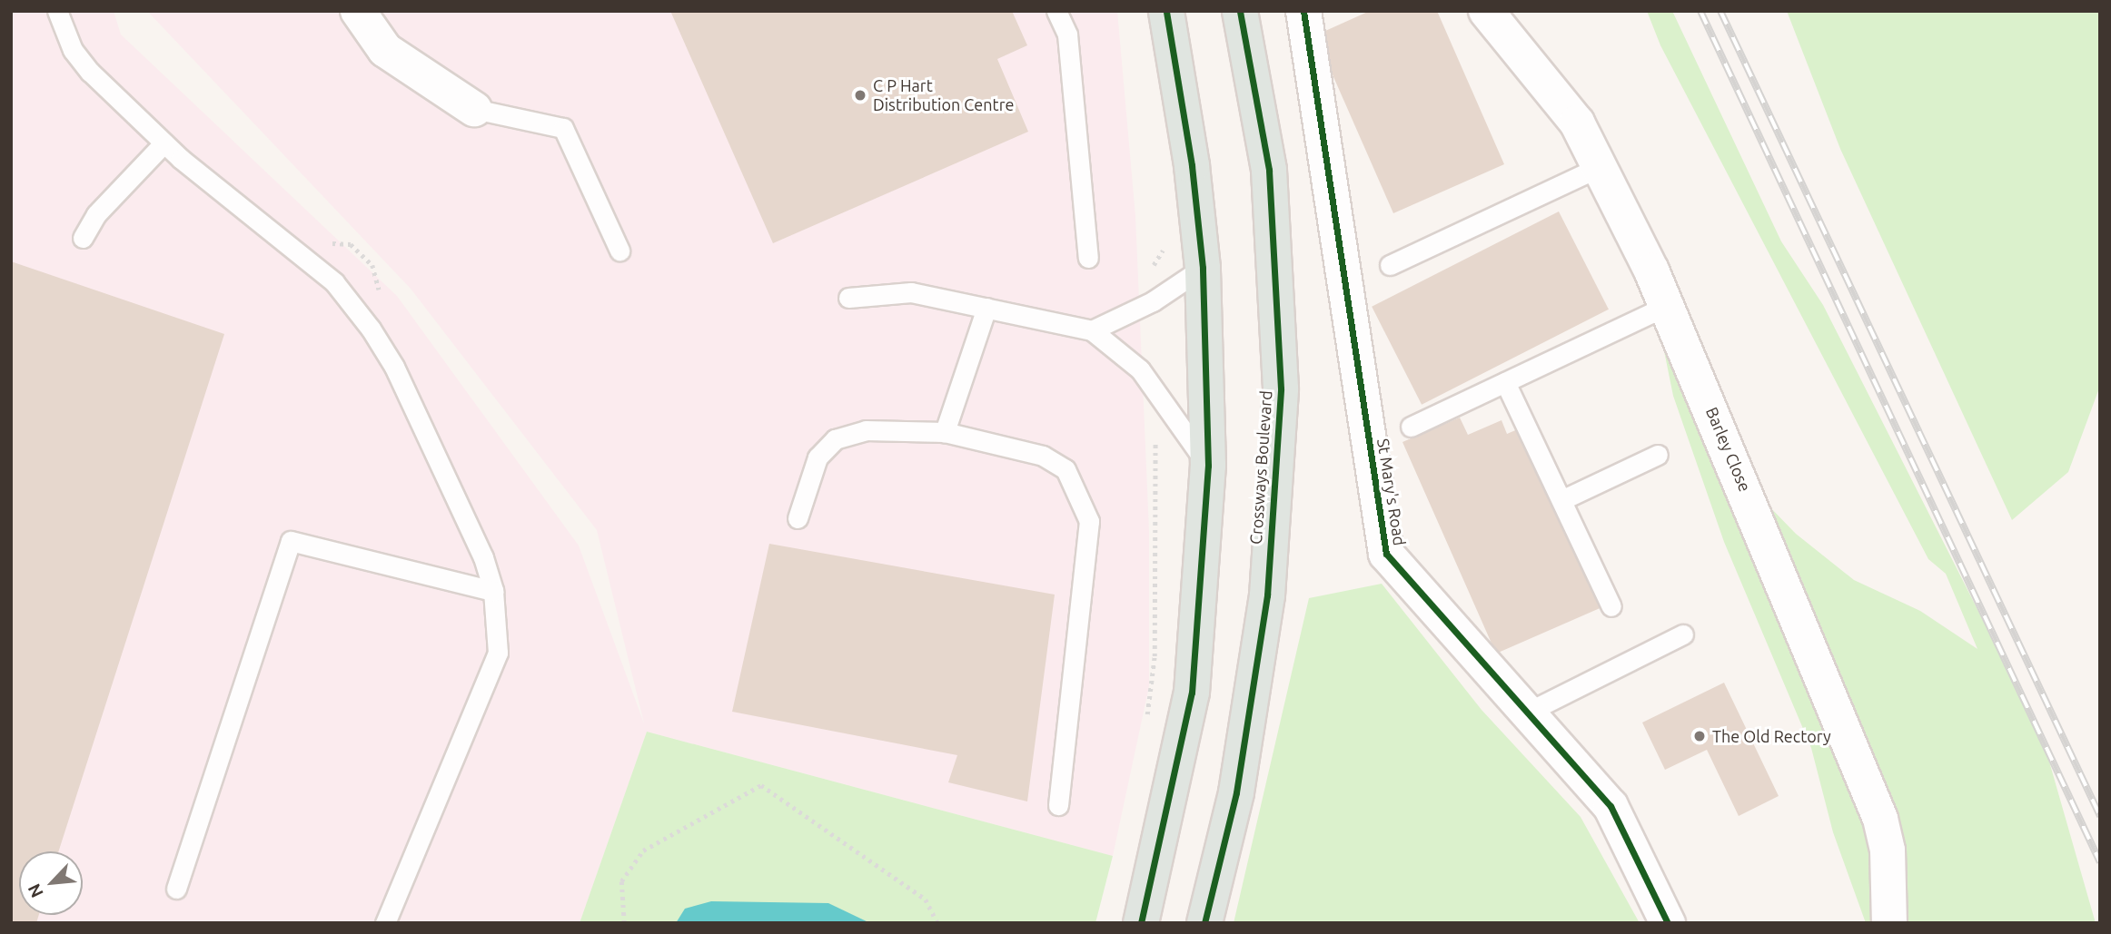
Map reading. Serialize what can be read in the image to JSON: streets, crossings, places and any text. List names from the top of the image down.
{
  "streets": {
    "main road": ["Crossways Boulevard"],
    "street": ["Barley Close", "St Mary's Road"]
  },
  "places": ["C P Hart Distribution Centre", "The Old Rectory"],
  "north": "bottom left"
}
